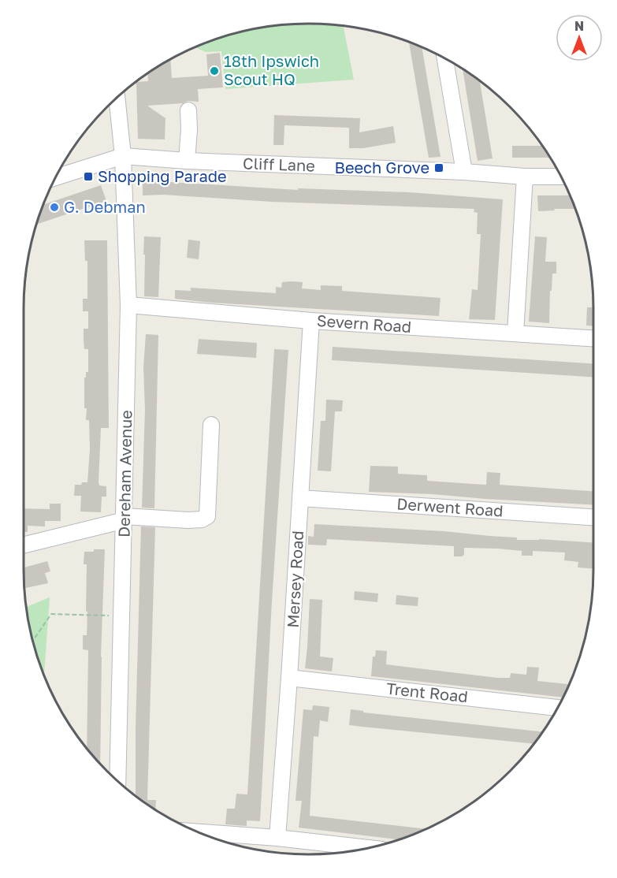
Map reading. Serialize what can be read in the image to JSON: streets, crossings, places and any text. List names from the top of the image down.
{
  "streets": {
    "street": [
      "Cliff Lane",
      "Severn Road",
      "Dereham Avenue",
      "Derwent Road",
      "Mersey Road",
      "Trent Road"
    ]
  },
  "crossings": [
    ["Cliff Lane", "Dereham Avenue"],
    ["Severn Road", "Dereham Avenue"],
    ["Severn Road", "Mersey Road"],
    ["Derwent Road", "Mersey Road"],
    ["Mersey Road", "Trent Road"]
  ],
  "places": {
    "other": ["18th Ipswich Scout HQ", "G. Debman"],
    "transit": ["Beech Grove", "Shopping Parade"]
  },
  "north": "top"
}
